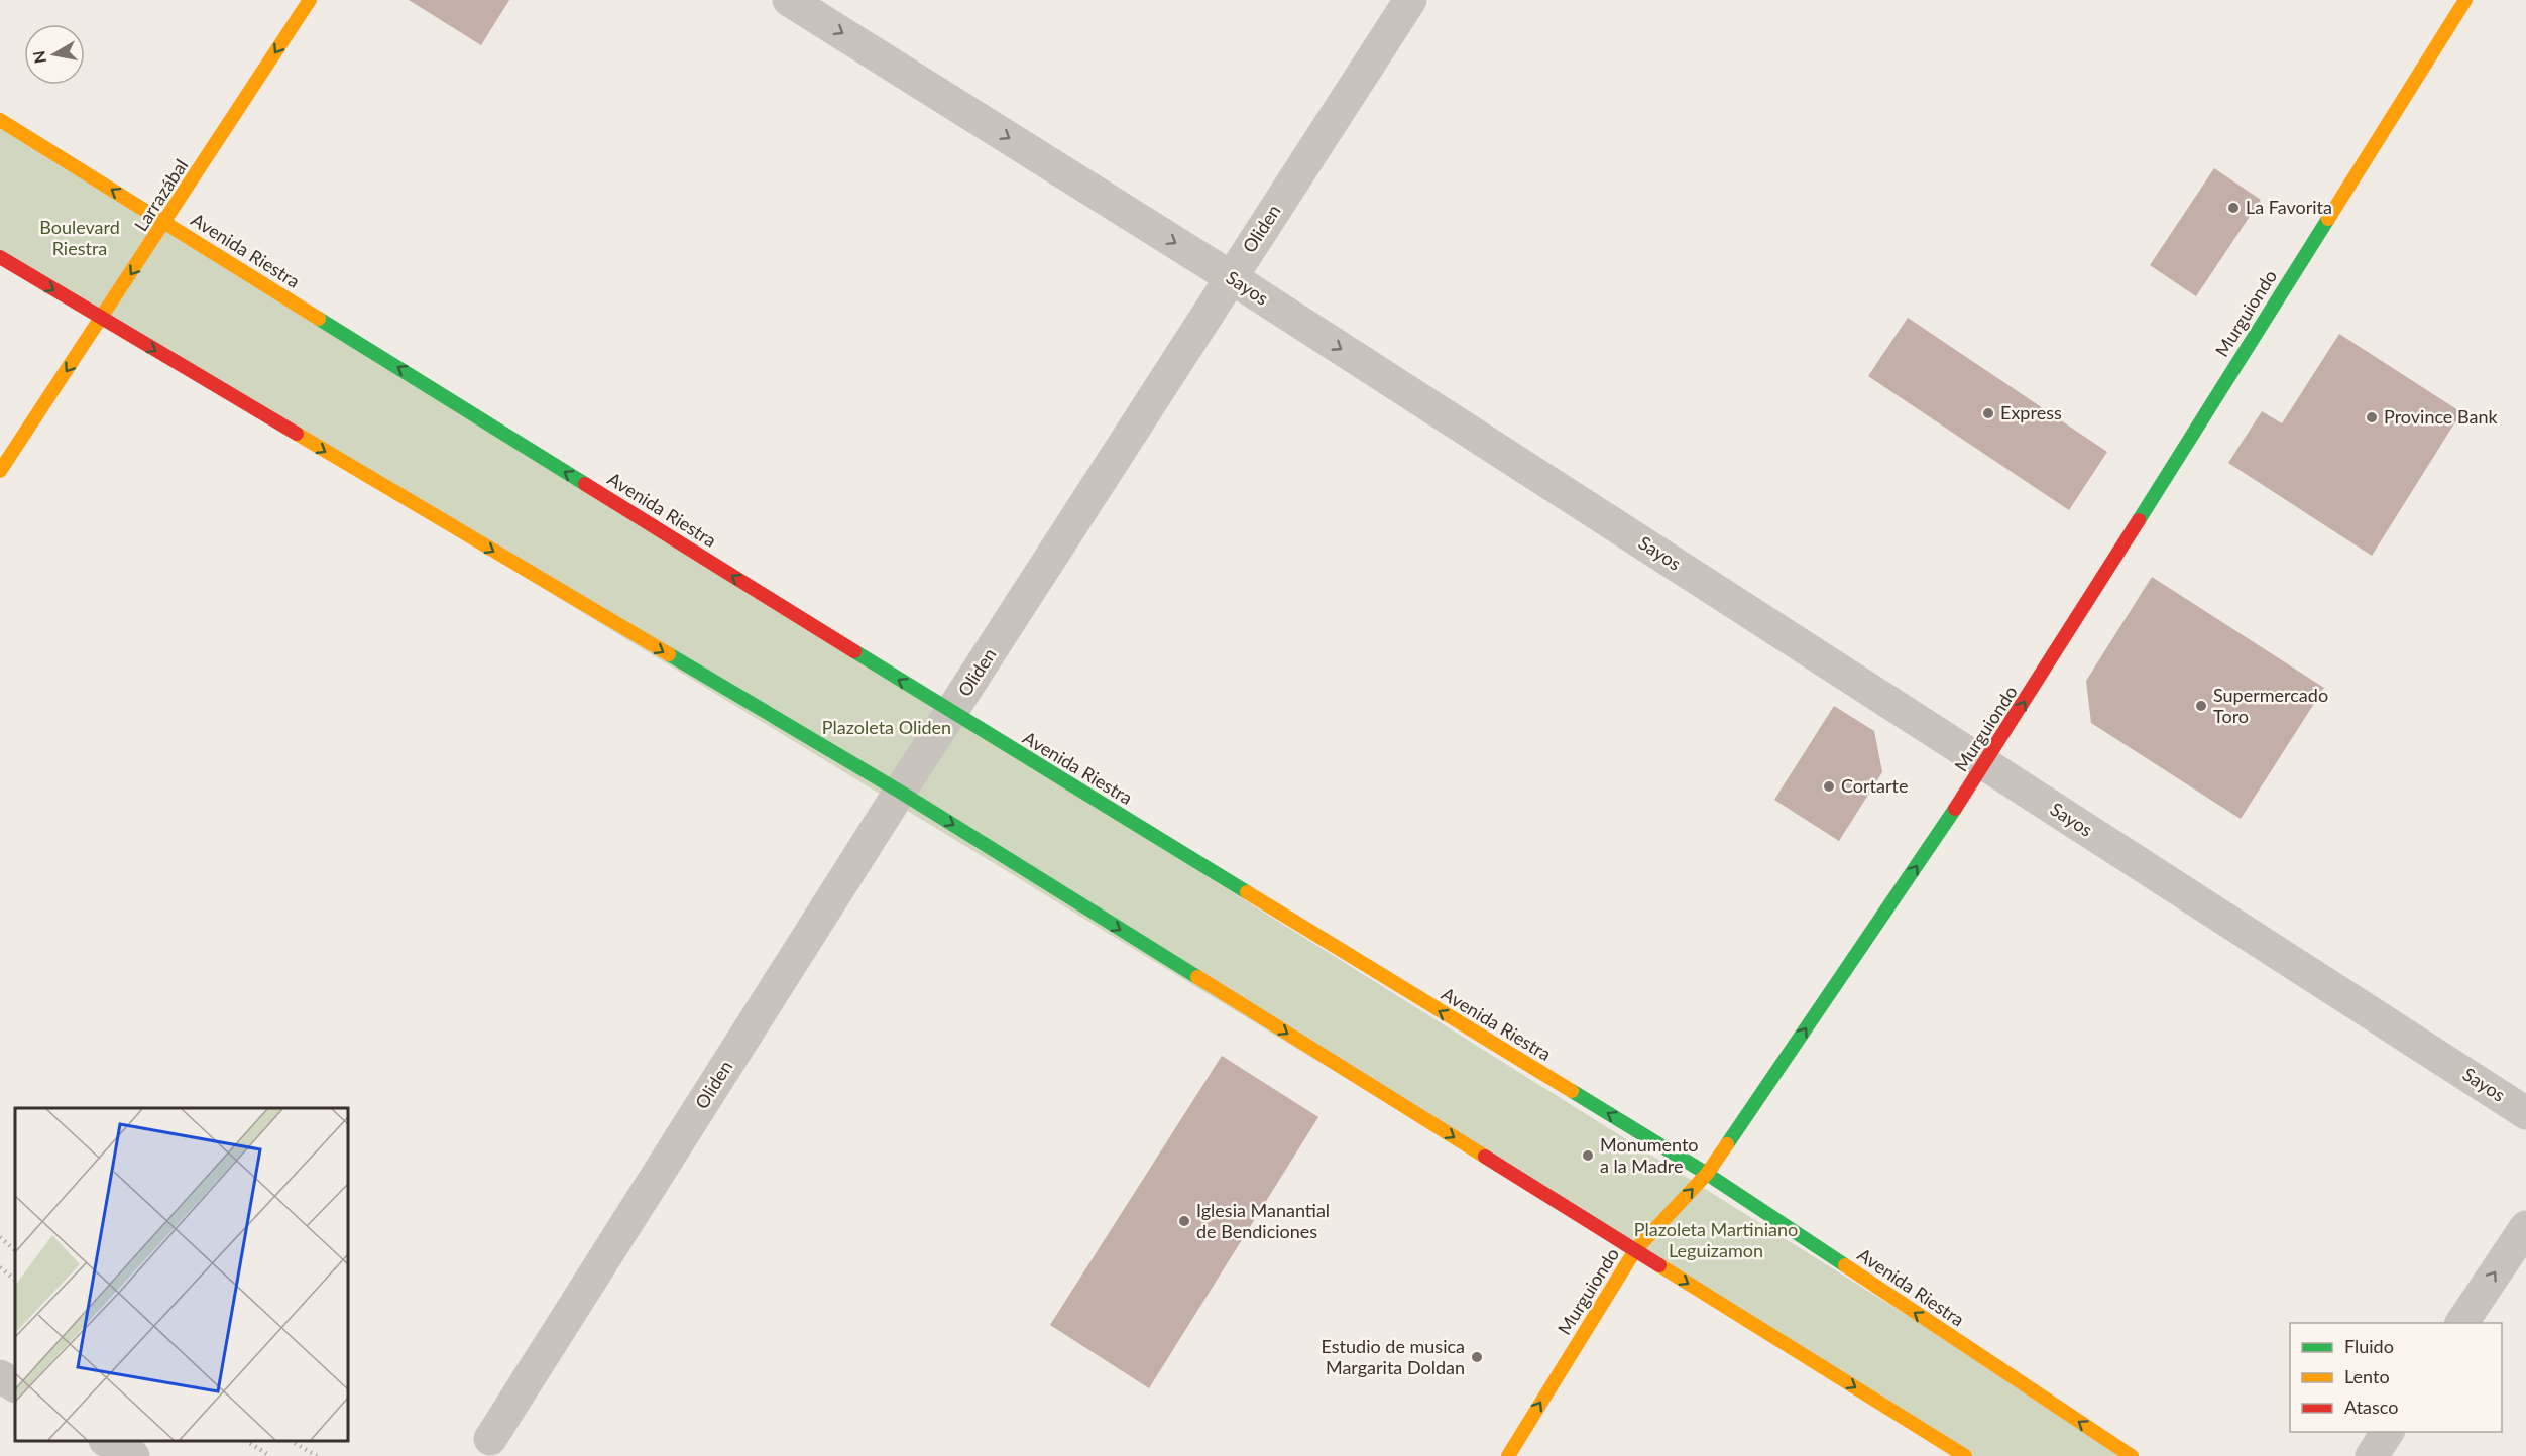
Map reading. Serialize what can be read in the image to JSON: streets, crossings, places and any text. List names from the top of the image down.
{
  "streets": {
    "main road": ["Larrazábal", "Avenida Riestra", "Murguiondo"],
    "street": ["Oliden", "Sayos"]
  },
  "crossings": [
    ["Larrazábal", "Avenida Riestra"],
    ["Oliden", "Avenida Riestra"],
    ["Oliden", "Sayos"],
    ["Avenida Riestra", "Murguiondo"],
    ["Sayos", "Murguiondo"]
  ],
  "one_way": ["Larrazábal", "Sayos", "Murguiondo"],
  "parks": ["Boulevard Riestra", "Plazoleta Oliden", "Plazoleta Martiniano Leguizamon"],
  "places": [
    "La Favorita",
    "Express",
    "Province Bank",
    "Supermercado Toro",
    "Cortarte",
    "Monumento a la Madre",
    "Iglesia Manantial de Bendiciones",
    "Estudio de musica Margarita Doldan"
  ],
  "legend": ["Fluido", "Lento", "Atasco"],
  "north": "left"
}
